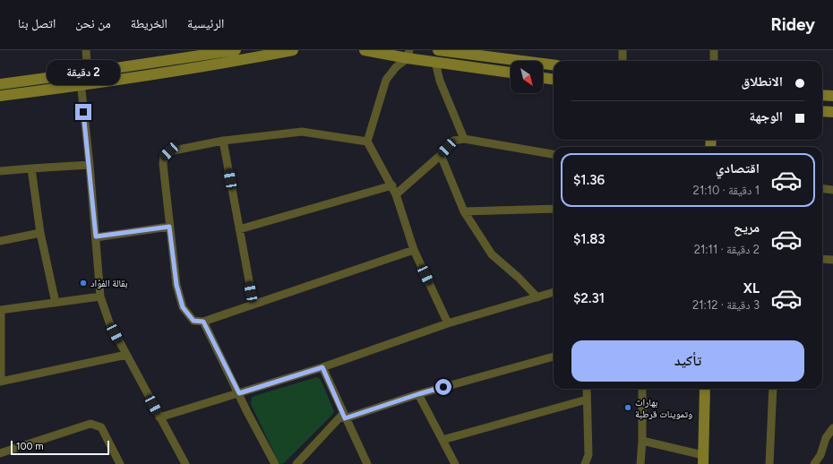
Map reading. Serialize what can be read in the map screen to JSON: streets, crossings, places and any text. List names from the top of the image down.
{
  "places": ["بقالة الفؤاد", "بهارات وتموينات قرطبة"],
  "scale_bar": "100 m",
  "north": "bottom right",
  "page": {
    "header": "Ridey",
    "nav": [
      "الرئيسية",
      "الخريطة",
      "من نحن",
      "اتصل بنا"
    ],
    "bubble": "2 دقيقة",
    "banner": ["الانطلاق", "الوجهة"],
    "list": [
      {
        "name": "اقتصادي",
        "note": "1 دقيقة · 21:10",
        "value": "$1.36"
      },
      {
        "name": "مريح",
        "note": "2 دقيقة · 21:11",
        "value": "$1.83"
      },
      {
        "name": "XL",
        "note": "3 دقيقة · 21:12",
        "value": "$2.31"
      }
    ],
    "buttons": "تأكيد",
    "scale": "100 m"
  }
}
